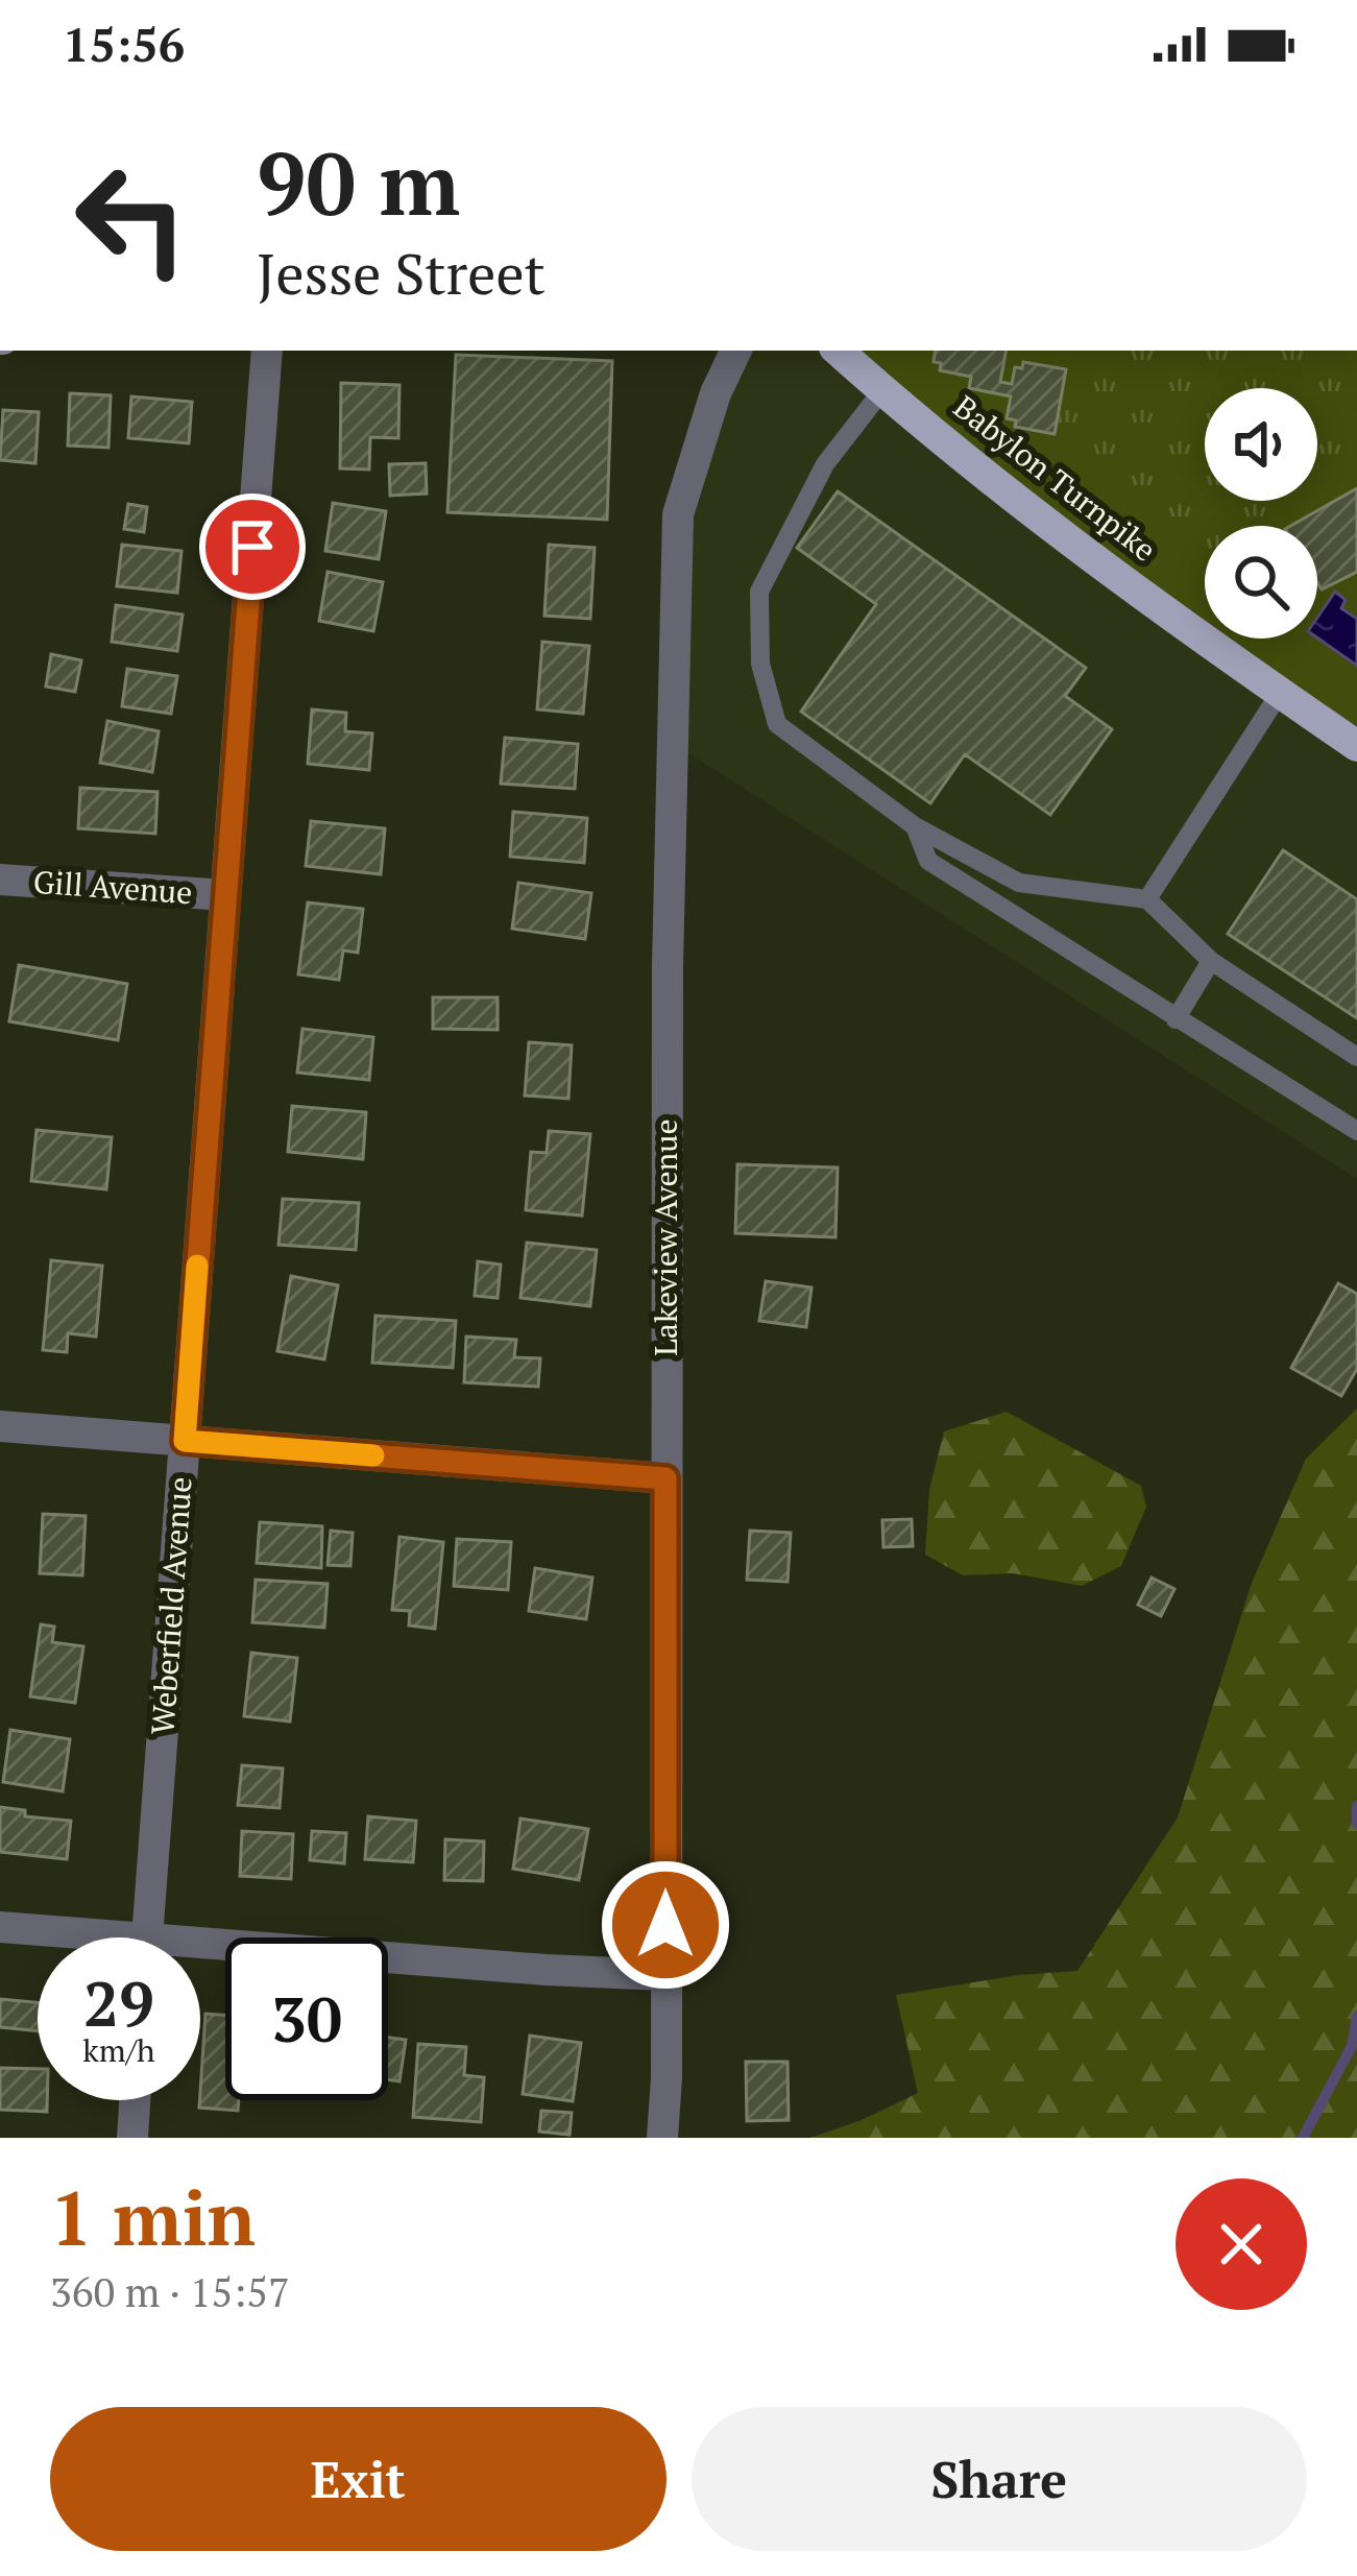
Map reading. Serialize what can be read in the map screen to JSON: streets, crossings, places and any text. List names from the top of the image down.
{
  "streets": {
    "main road": ["Babylon Turnpike"],
    "street": ["Gill Avenue", "Lakeview Avenue", "Weberfield Avenue"]
  },
  "crossings": [
    ["Gill Avenue", "Weberfield Avenue"]
  ],
  "page": {
    "status": "15:56",
    "turn": ["90 m", "Jesse Street"],
    "speed": "29 km/h",
    "limit": "30",
    "heading": ["1 min", "360 m · 15:57"],
    "buttons": ["Exit", "Share"]
  }
}
